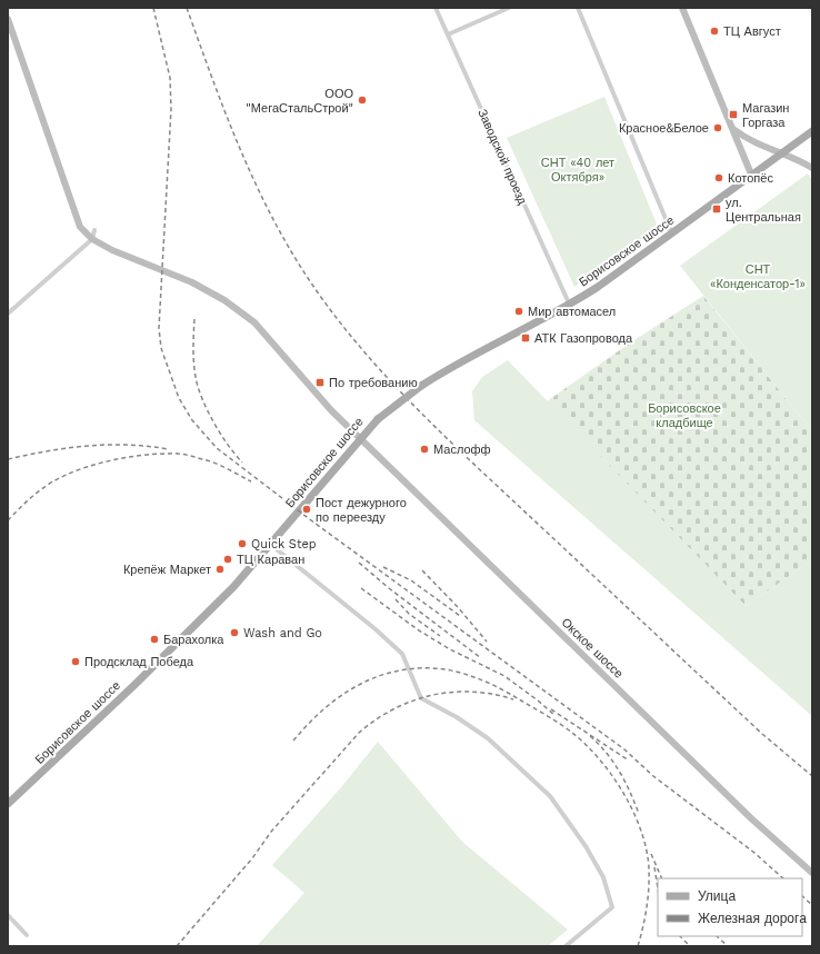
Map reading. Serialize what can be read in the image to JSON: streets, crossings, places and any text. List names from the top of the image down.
{
  "streets": {
    "main road": ["Борисовское шоссе"],
    "street": ["Заводской проезд", "Окское шоссе"]
  },
  "crossings": [
    ["Заводской проезд", "Борисовское шоссе"],
    ["Борисовское шоссе", "Окское шоссе"]
  ],
  "parks": ["СНТ «40 лет Октября»", "СНТ «Конденсатор-1»", "Борисовское кладбище"],
  "places": {
    "other": [
      "ТЦ Август",
      "ООО \"МегаСтальСтрой\"",
      "Красное&Белое",
      "Котопёс",
      "Мир автомасел",
      "Маслофф",
      "Пост дежурного по переезду",
      "Quick Step",
      "ТЦ Караван",
      "Крепёж Маркет",
      "Wash and Go",
      "Барахолка",
      "Продсклад Победа"
    ],
    "transit": [
      "Магазин Горгаза",
      "ул. Центральная",
      "АТК Газопровода",
      "По требованию"
    ]
  },
  "legend": ["Улица", "Железная дорога"]
}
